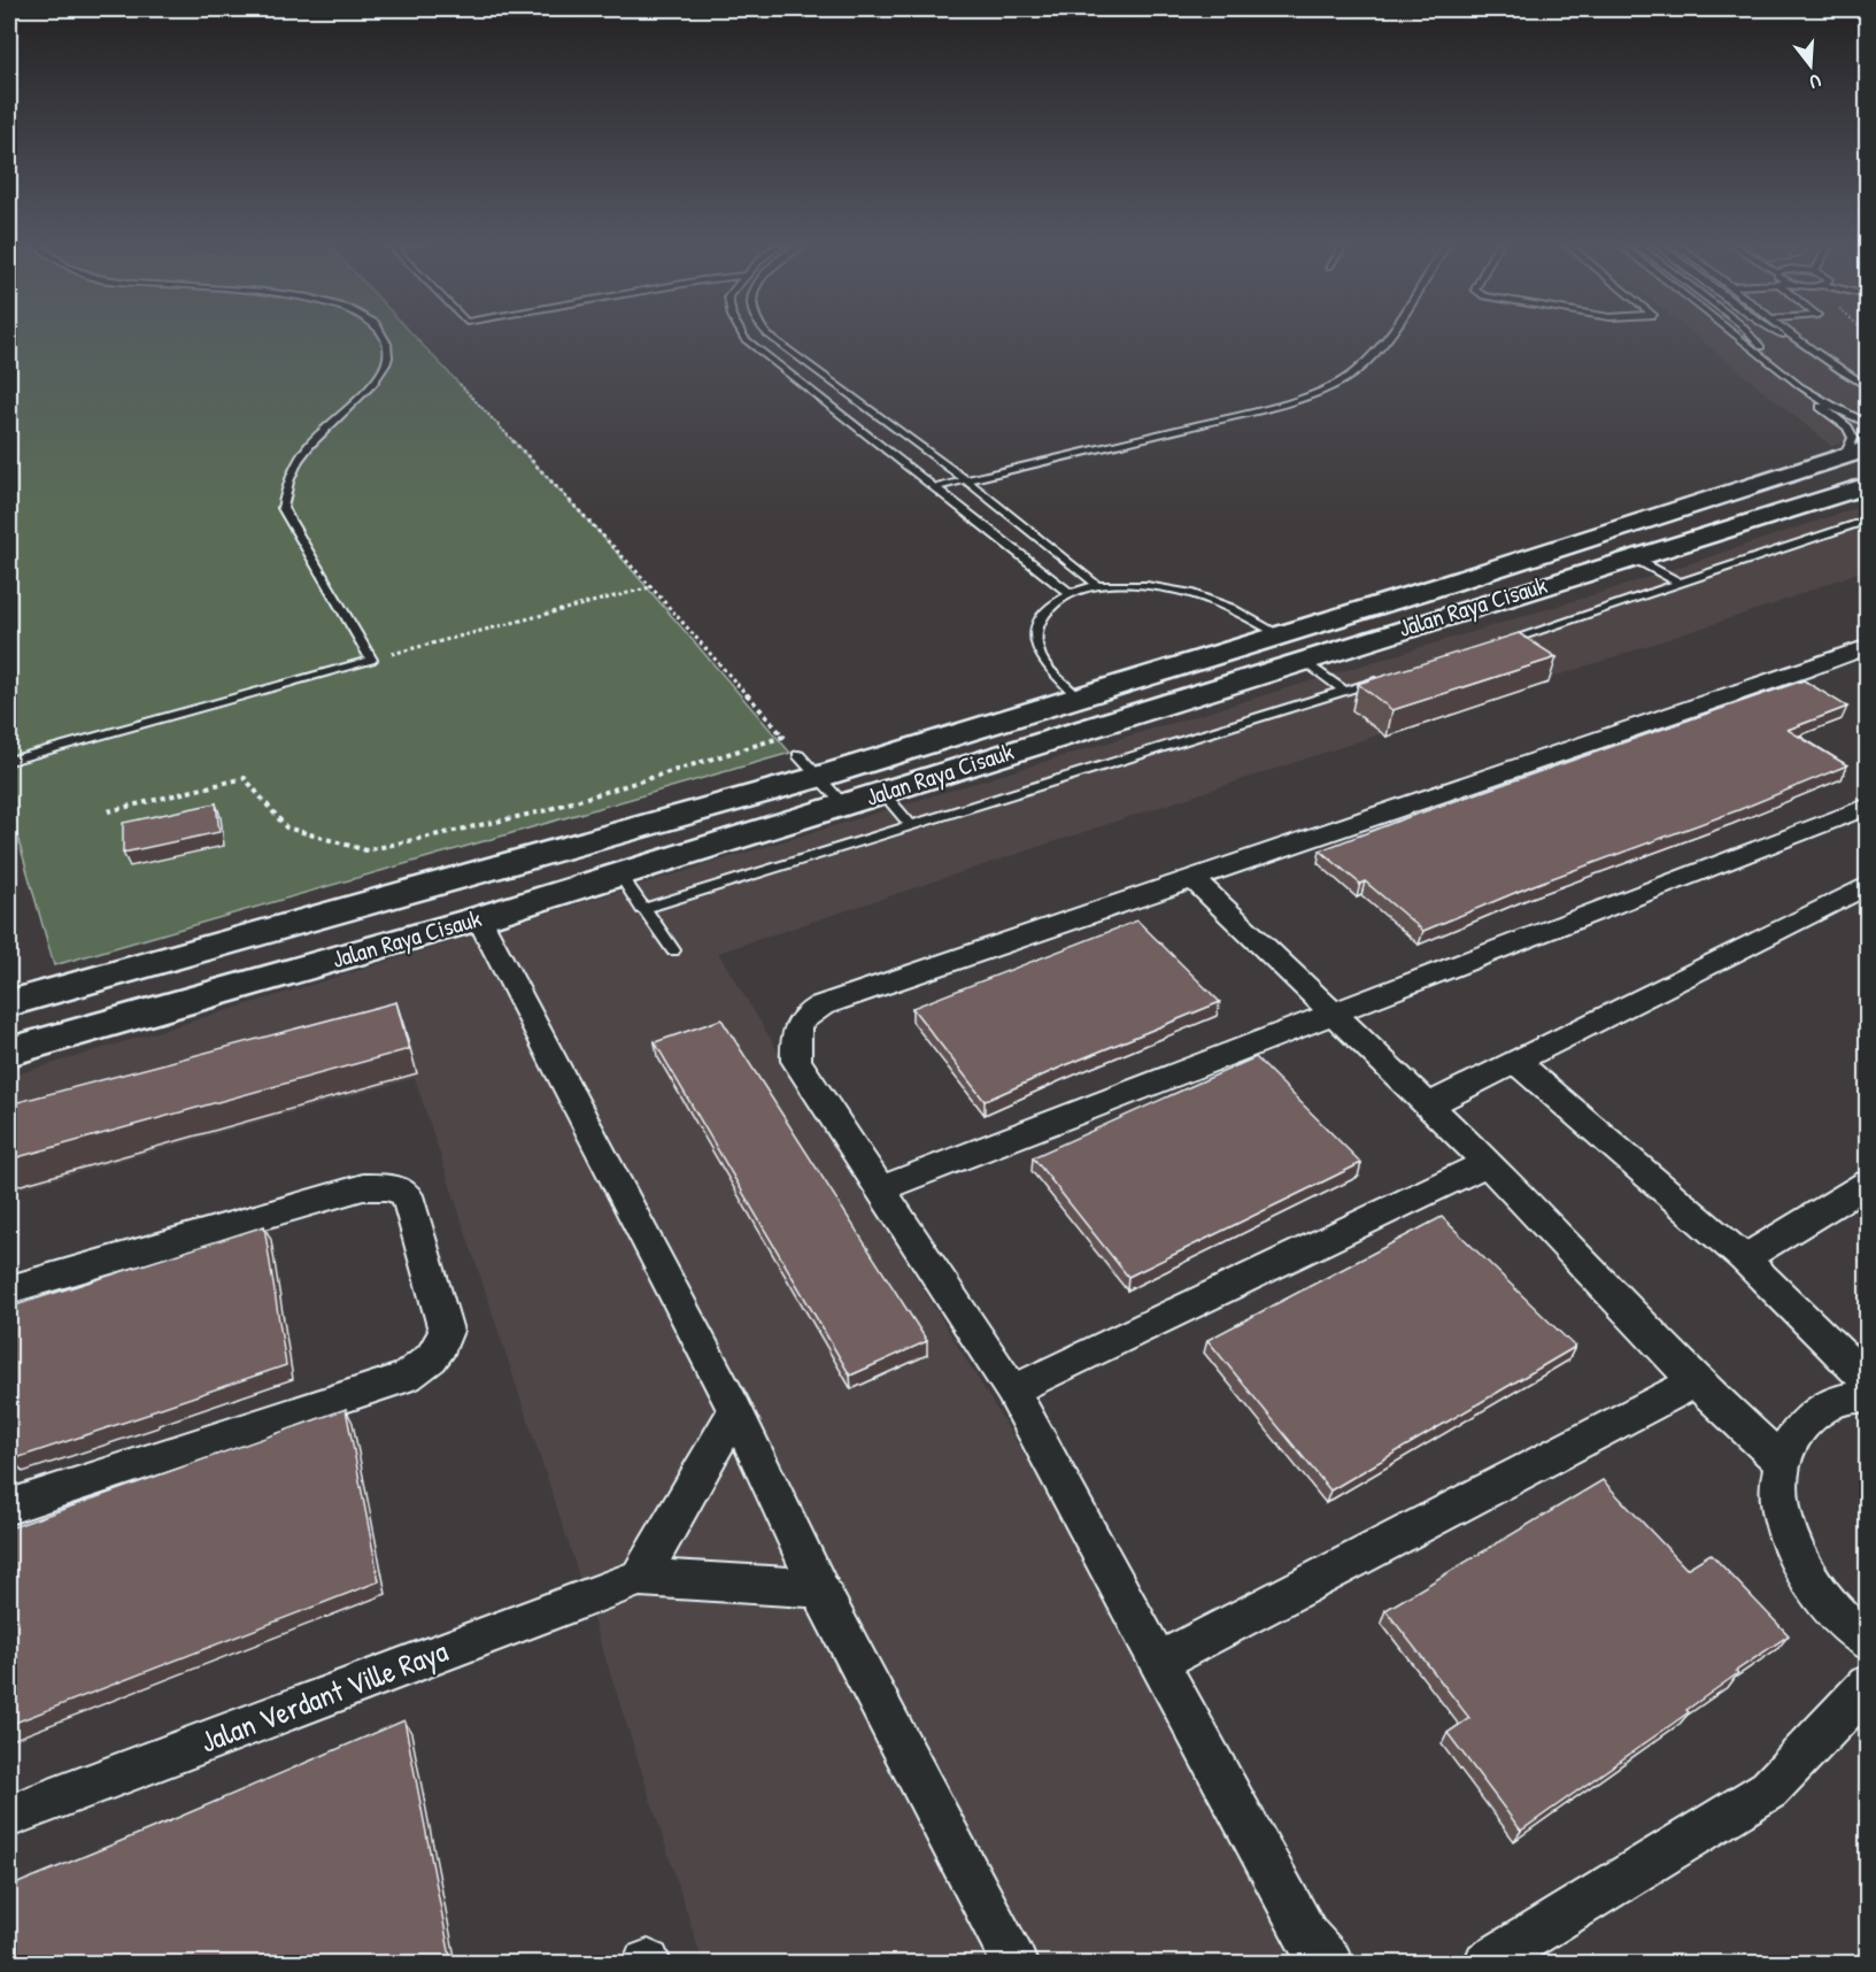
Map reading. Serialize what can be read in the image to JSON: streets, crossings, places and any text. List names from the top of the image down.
{
  "streets": {
    "main road": ["Jalan Raya Cisauk"],
    "street": ["Jalan Verdant Ville Raya"]
  },
  "north": "bottom"
}
